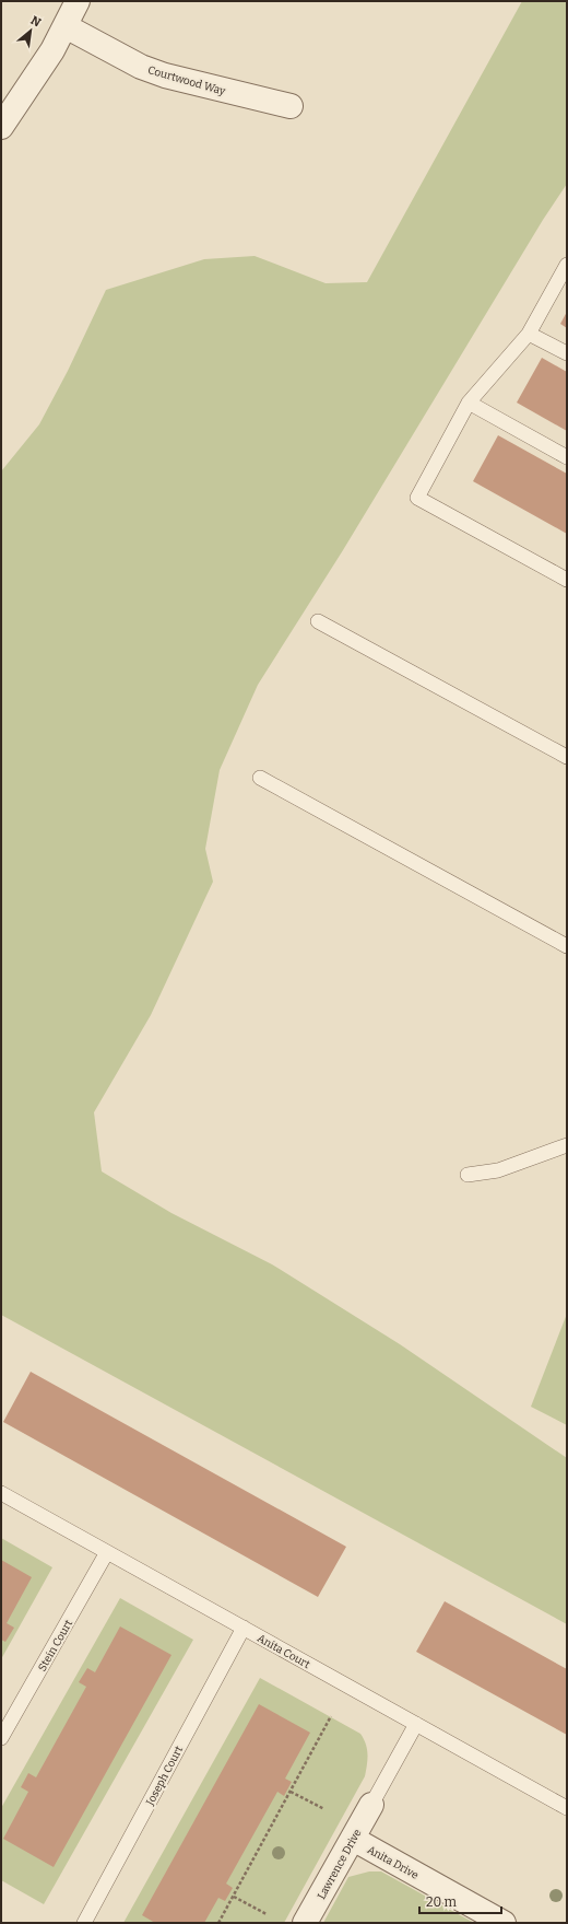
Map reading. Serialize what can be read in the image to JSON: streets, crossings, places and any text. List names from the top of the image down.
{
  "streets": {
    "street": ["Courtwood Way", "Anita Drive", "Lawrence Drive"],
    "lane": ["Stein Court", "Anita Court", "Joseph Court"]
  },
  "crossings": [
    ["Stein Court", "Anita Court"],
    ["Anita Court", "Joseph Court"],
    ["Anita Drive", "Lawrence Drive"]
  ],
  "scale_bar": "20 m",
  "north": "top right"
}
